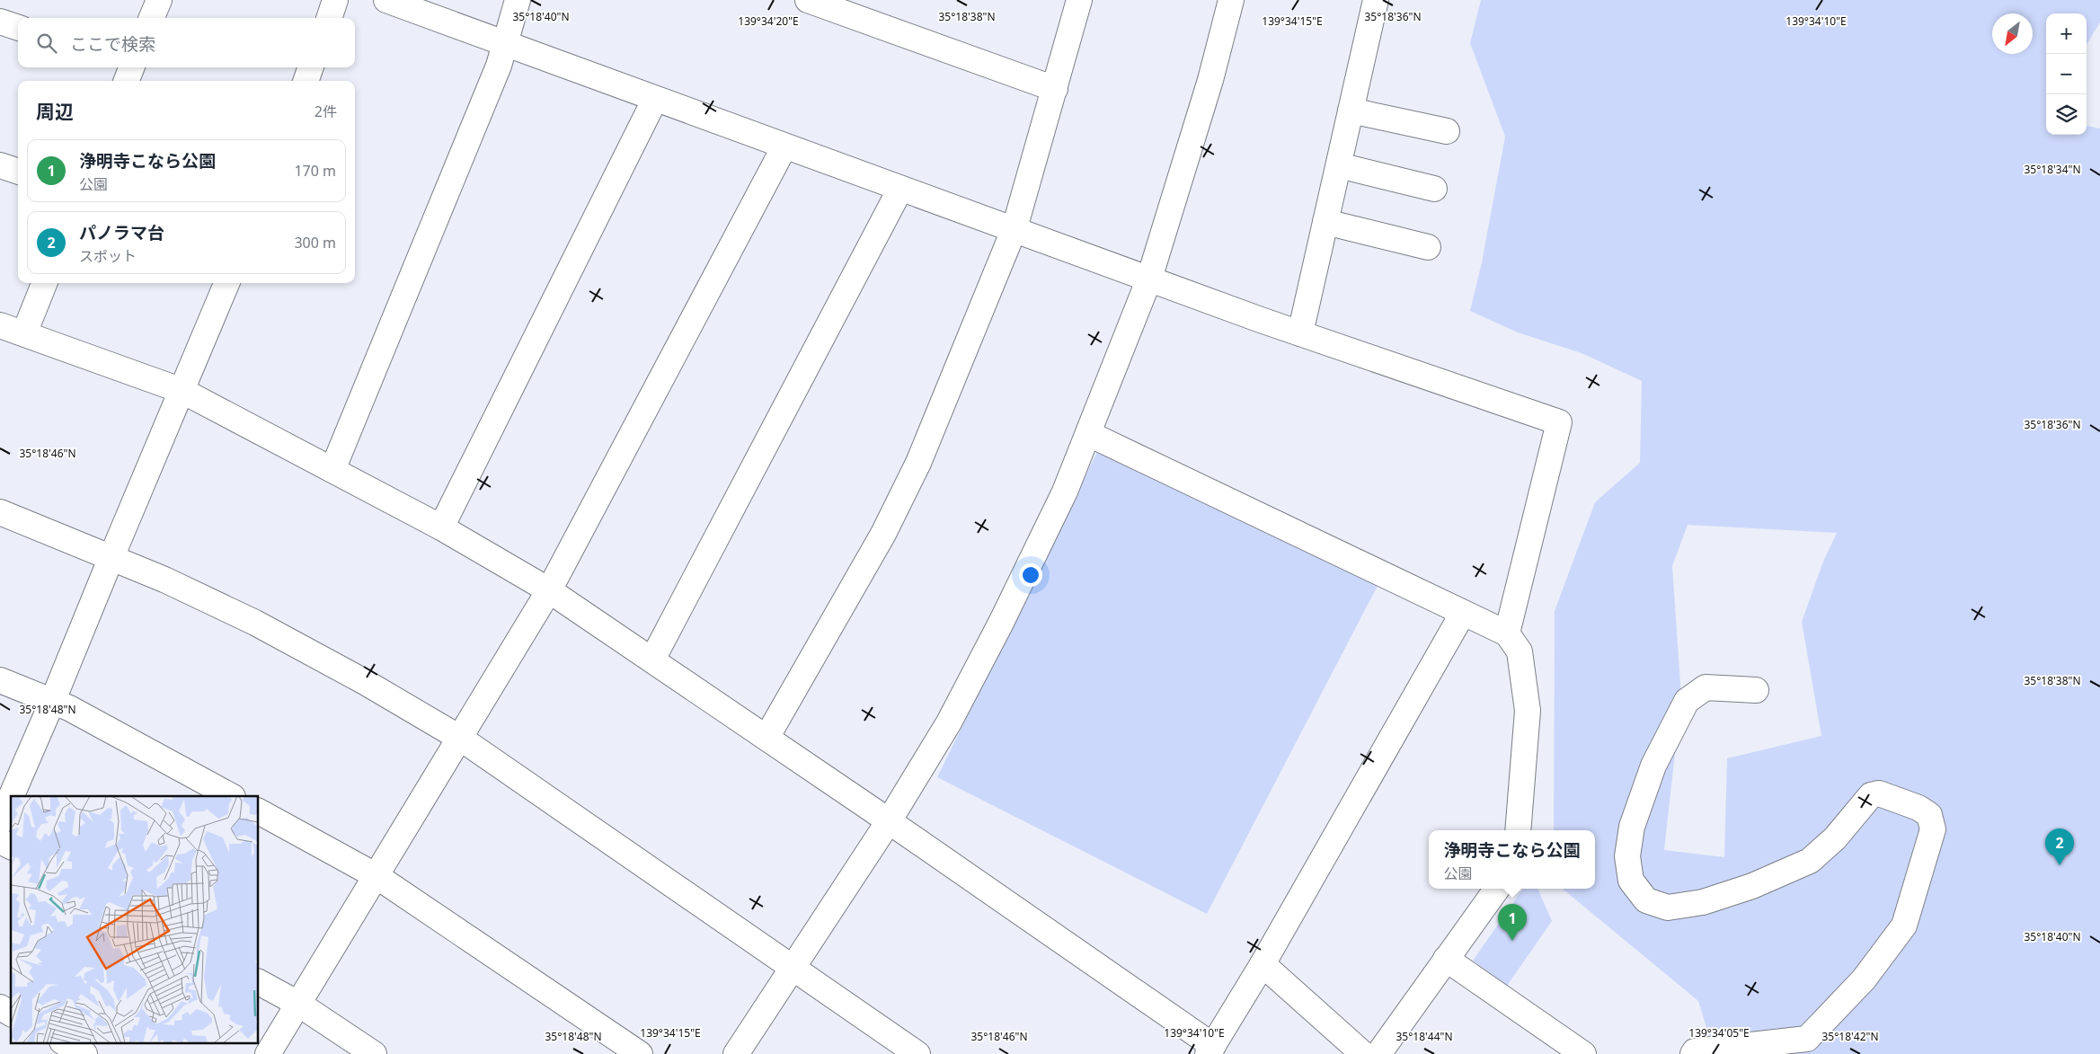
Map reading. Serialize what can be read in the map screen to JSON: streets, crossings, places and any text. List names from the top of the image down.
{
  "north": "bottom left",
  "page": {
    "map_buttons": ["+", "−"],
    "search": "ここで検索",
    "heading": ["周辺", "2件"],
    "list": [
      {
        "mark": "1",
        "name": "浄明寺こなら公園",
        "note": "公園",
        "value": "170 m"
      },
      {
        "mark": "2",
        "name": "パノラマ台",
        "note": "スポット",
        "value": "300 m"
      }
    ],
    "pins": ["2", "1"],
    "popup": ["浄明寺こなら公園", "公園"]
  },
  "coordinates": [
    "35°18'40\"N",
    "35°18'38\"N",
    "35°18'36\"N",
    "139°34'20\"E",
    "139°34'15\"E",
    "139°34'10\"E",
    "35°18'34\"N",
    "35°18'46\"N",
    "35°18'48\"N",
    "139°34'05\"E",
    "35°18'44\"N",
    "35°18'42\"N"
  ]
}
